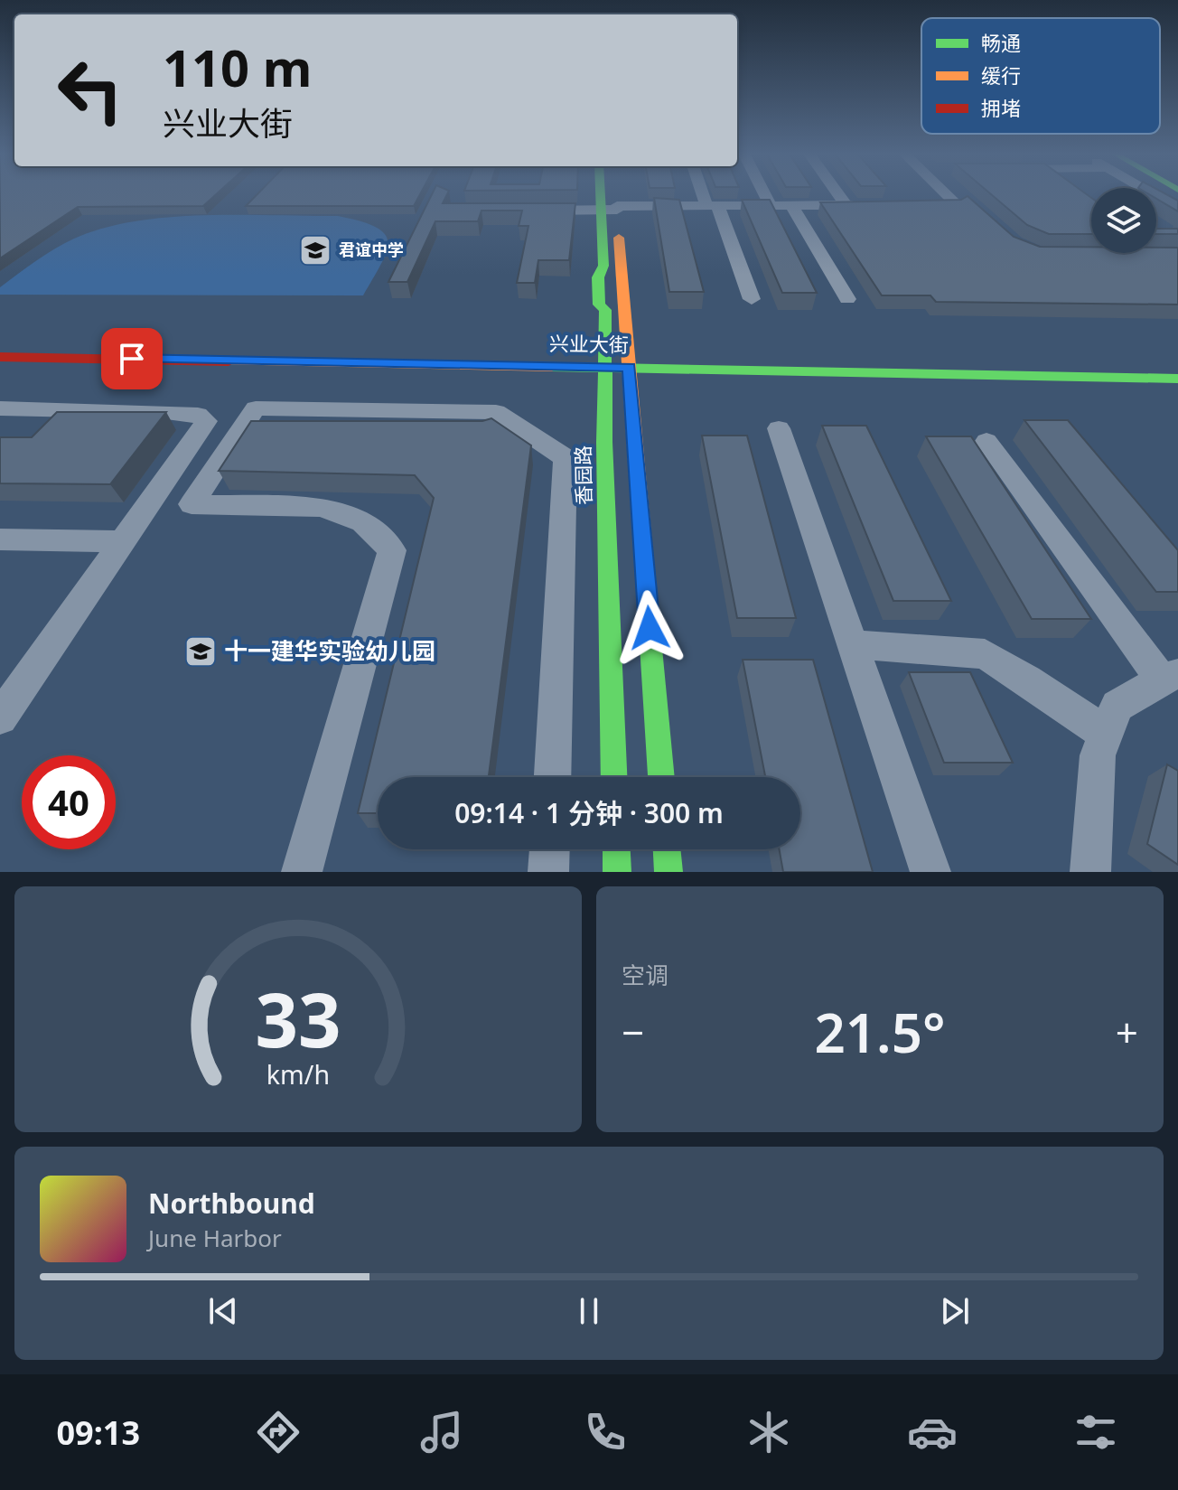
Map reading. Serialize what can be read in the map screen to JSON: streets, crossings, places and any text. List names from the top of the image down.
{
  "streets": {
    "street": ["兴业大街", "香园路"]
  },
  "crossings": [
    ["兴业大街", "香园路"]
  ],
  "places": {
    "school or university": ["君谊中学", "十一建华实验幼儿园"]
  },
  "legend": ["畅通", "缓行", "拥堵"],
  "page": {
    "turn": ["110 m", "兴业大街"],
    "limit": "40",
    "trip": "09:14 · 1 分钟 · 300 m",
    "tile": "空调",
    "heat": ["−", "21.5°", "+"],
    "song": ["Northbound", "June Harbor"],
    "tabs": "09:13",
    "gauge": ["33", "km/h"]
  }
}
